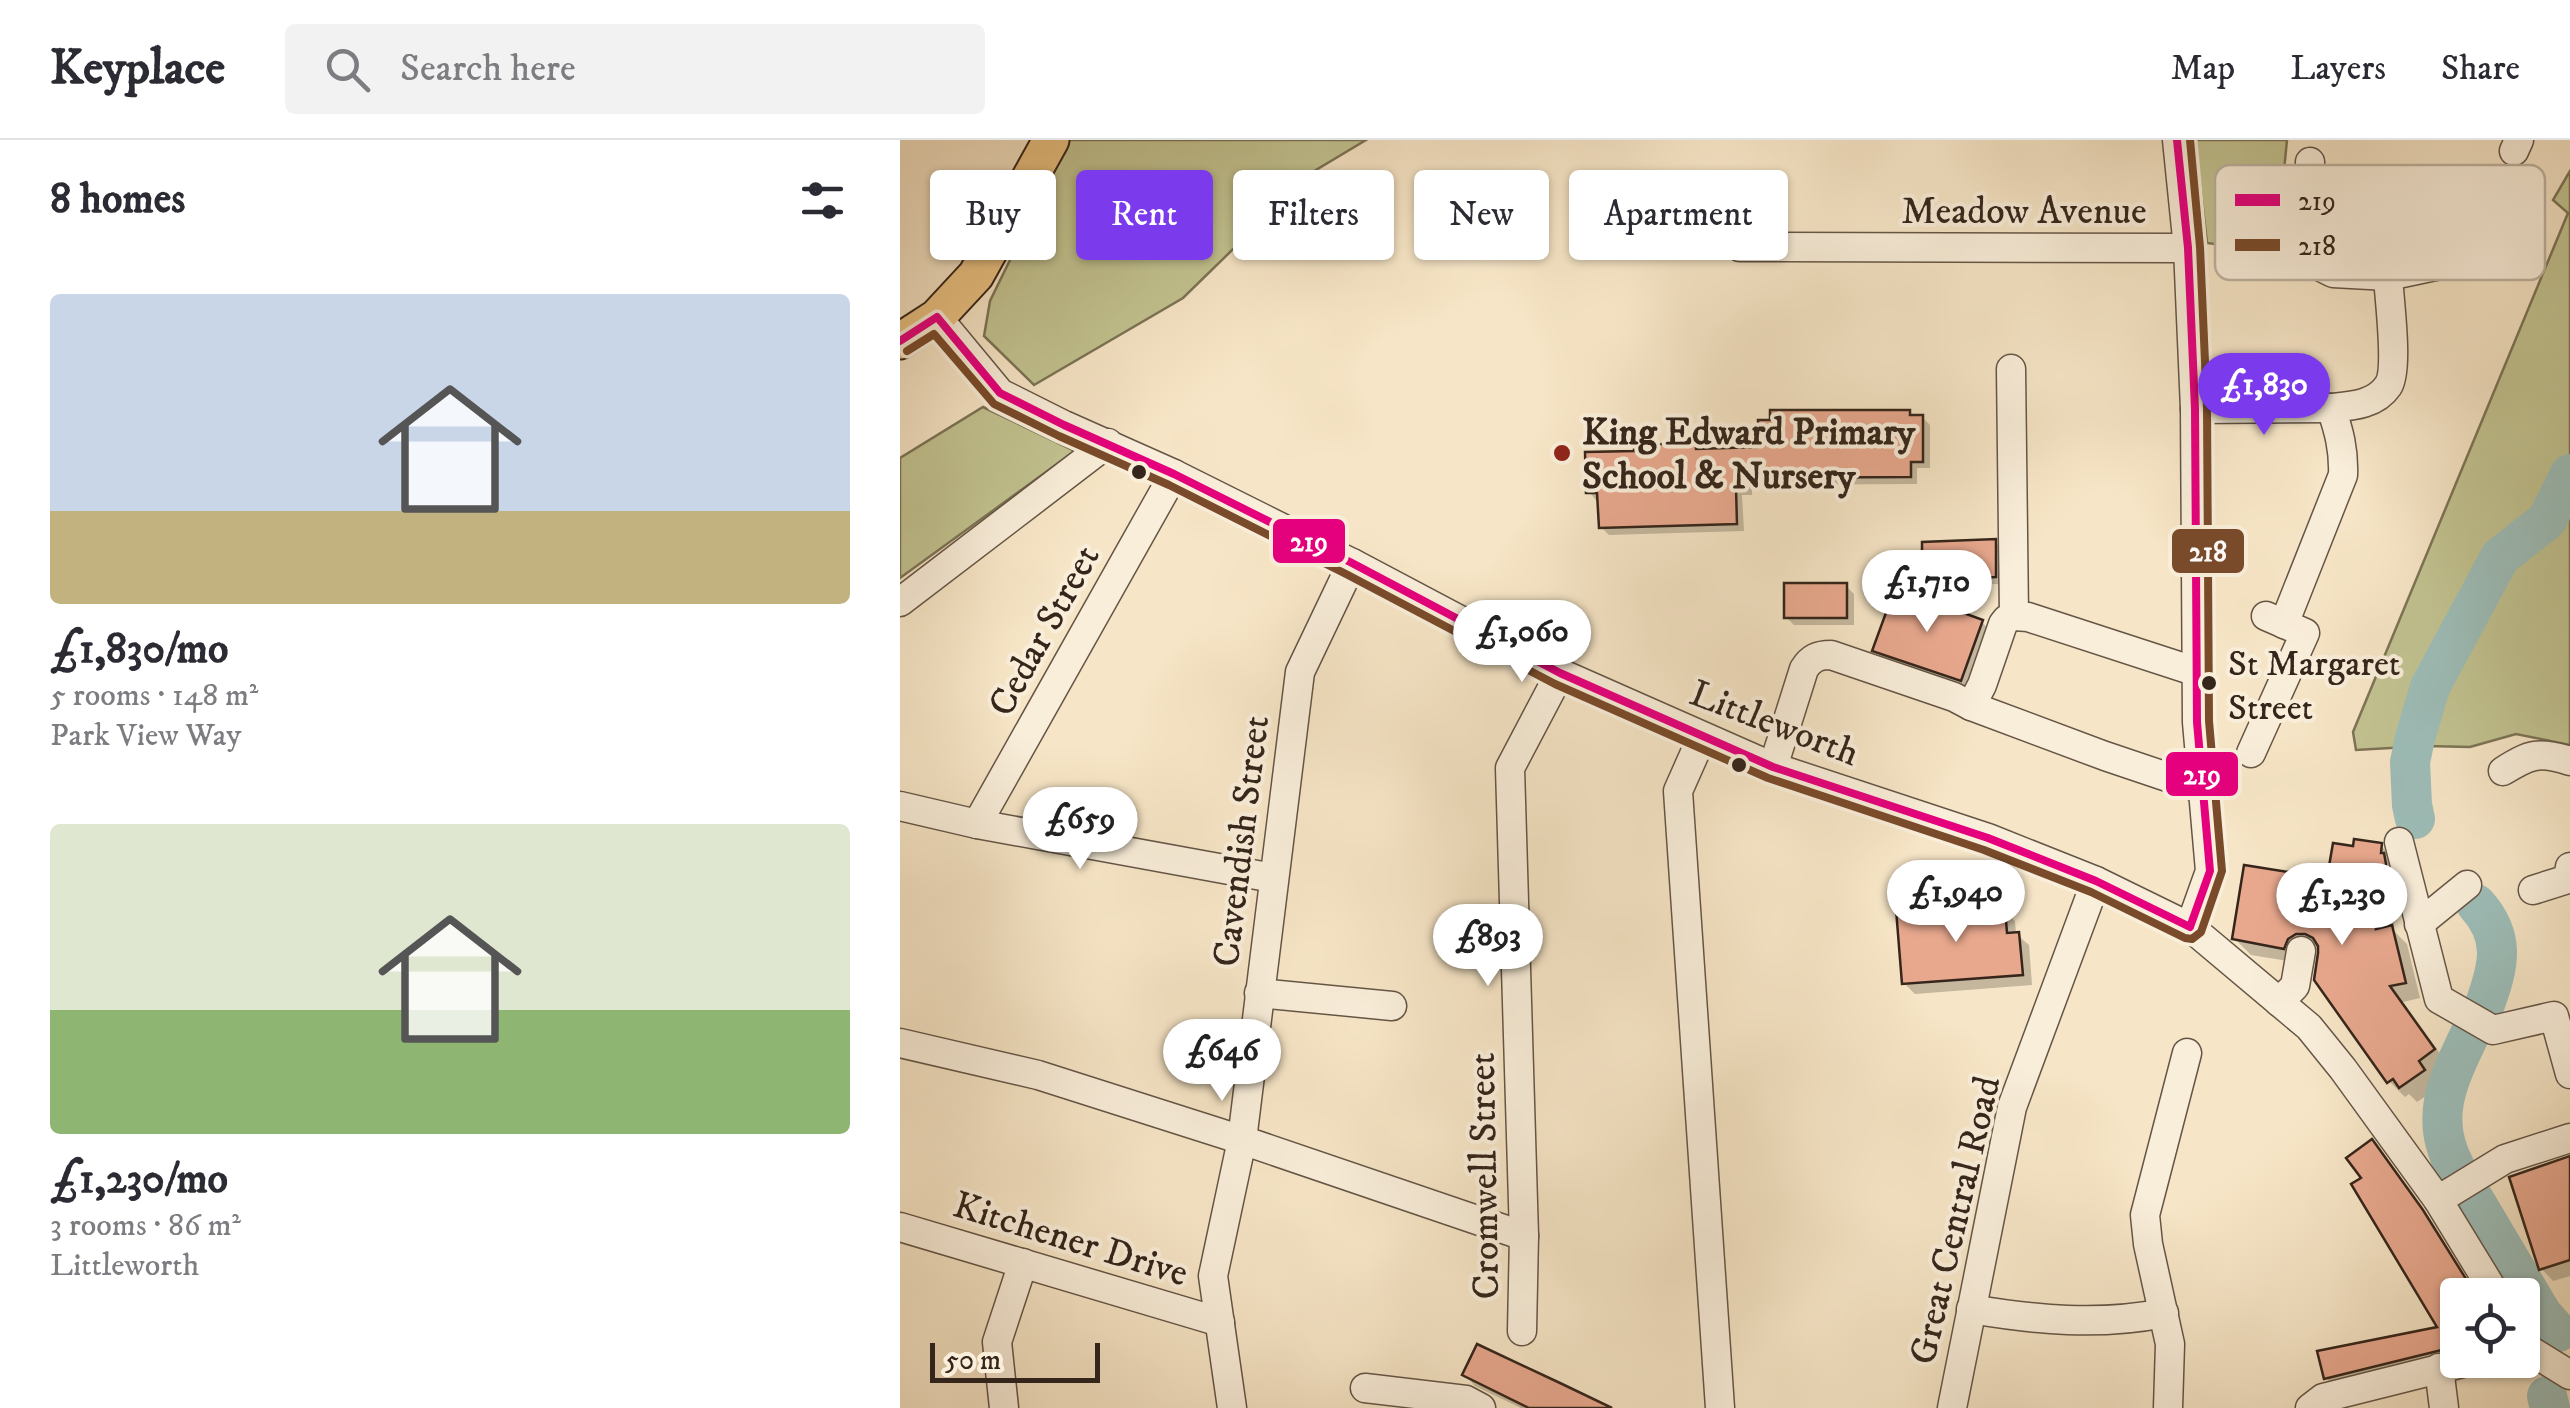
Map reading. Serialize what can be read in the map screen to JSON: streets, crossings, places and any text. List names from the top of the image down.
{
  "streets": {
    "street": [
      "Meadow Avenue",
      "Cedar Street",
      "Littleworth",
      "Cavendish Street",
      "Cromwell Street",
      "Great Central Road",
      "Kitchener Drive"
    ]
  },
  "crossings": [
    ["Cedar Street", "Littleworth"],
    ["Littleworth", "Cavendish Street"],
    ["Littleworth", "Cromwell Street"],
    ["Littleworth", "Great Central Road"],
    ["Cavendish Street", "Kitchener Drive"]
  ],
  "places": ["King Edward Primary School & Nursery", "St Margaret Street"],
  "lines": ["transit line 219", "transit line 218"],
  "legend": ["219", "218"],
  "scale_bar": "50 m",
  "page": {
    "header": "Keyplace",
    "search": "Search here",
    "nav": ["Map", "Layers", "Share"],
    "heading": "8 homes",
    "chip": [
      "Buy",
      "Rent",
      "Filters",
      "New",
      "Apartment"
    ],
    "list": [
      {
        "name": "£1,830/mo",
        "note": "5 rooms · 148 m² · Park View Way"
      },
      {
        "name": "£1,230/mo",
        "note": "3 rooms · 86 m² · Littleworth"
      }
    ],
    "price": [
      "£1,830",
      "£1,710",
      "£1,060",
      "£659",
      "£1,940",
      "£1,230",
      "£893",
      "£646"
    ],
    "scale": "50 m"
  }
}
